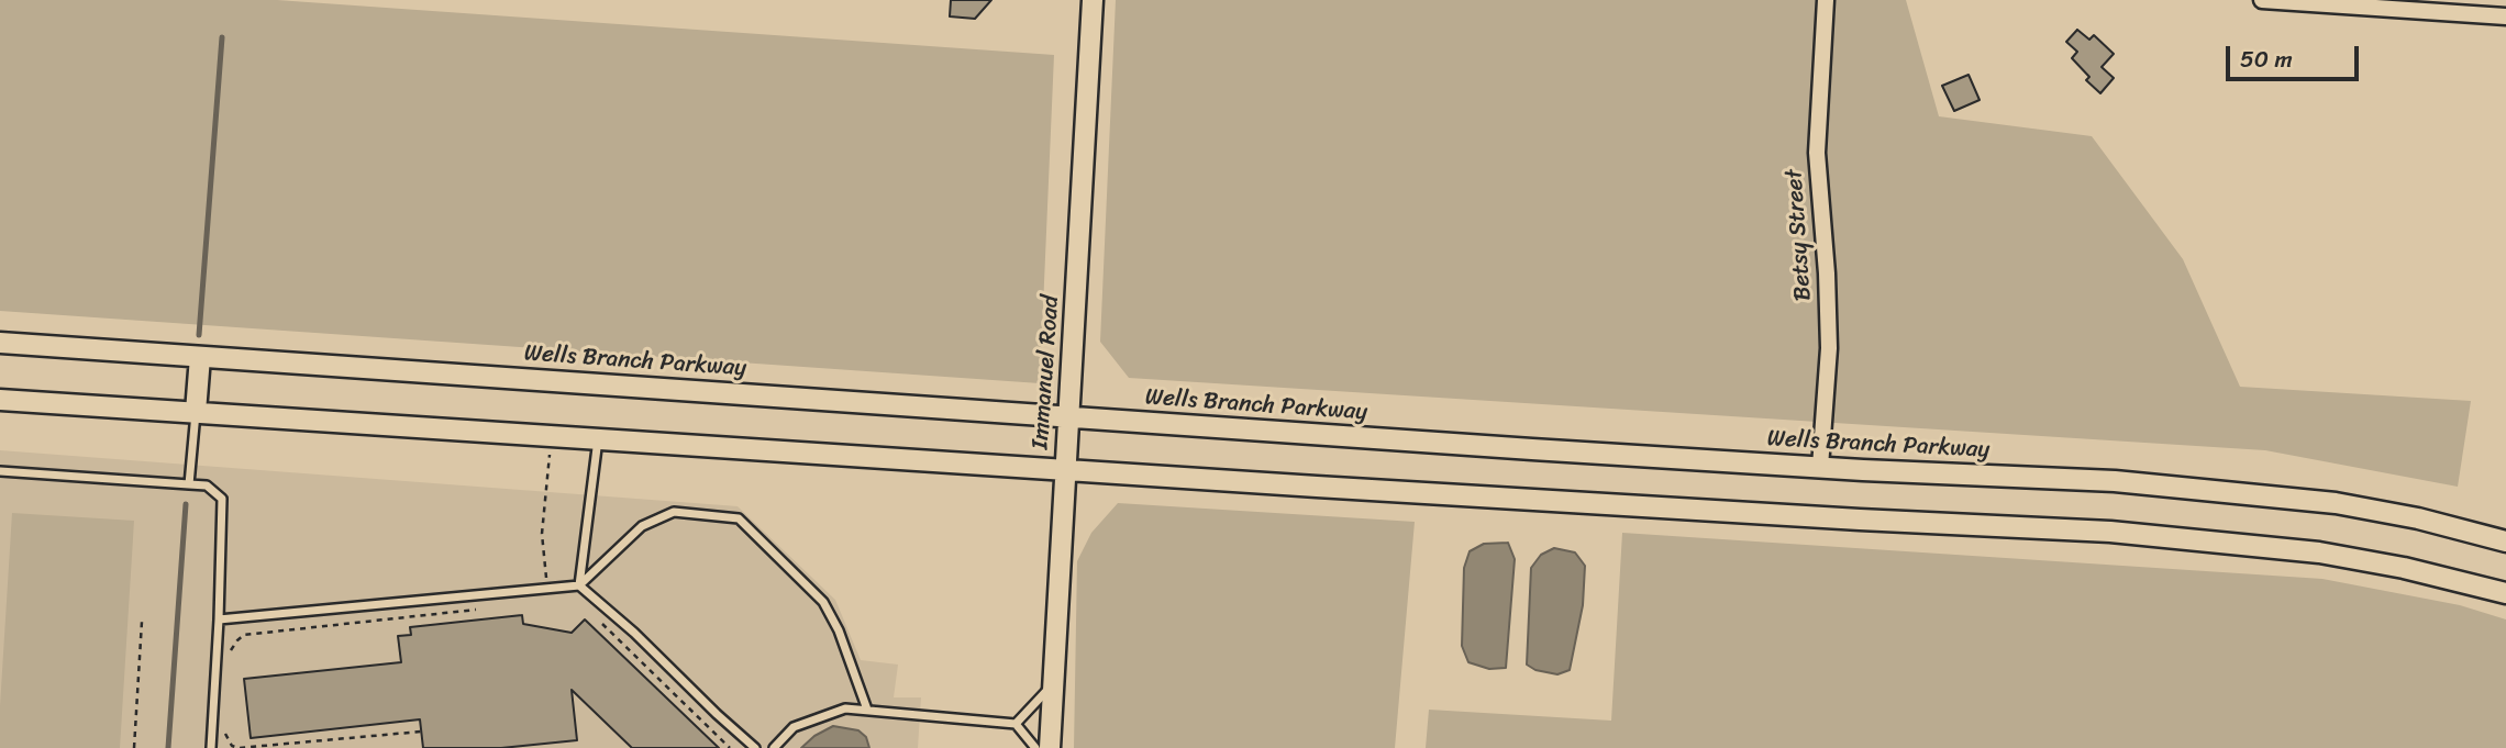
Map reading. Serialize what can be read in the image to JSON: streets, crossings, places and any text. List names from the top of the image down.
{
  "streets": {
    "street": ["Betsy Street", "Wells Branch Parkway", "Immanuel Road"]
  },
  "crossings": [
    ["Betsy Street", "Wells Branch Parkway"],
    ["Wells Branch Parkway", "Immanuel Road"]
  ],
  "scale_bar": "50 m"
}
